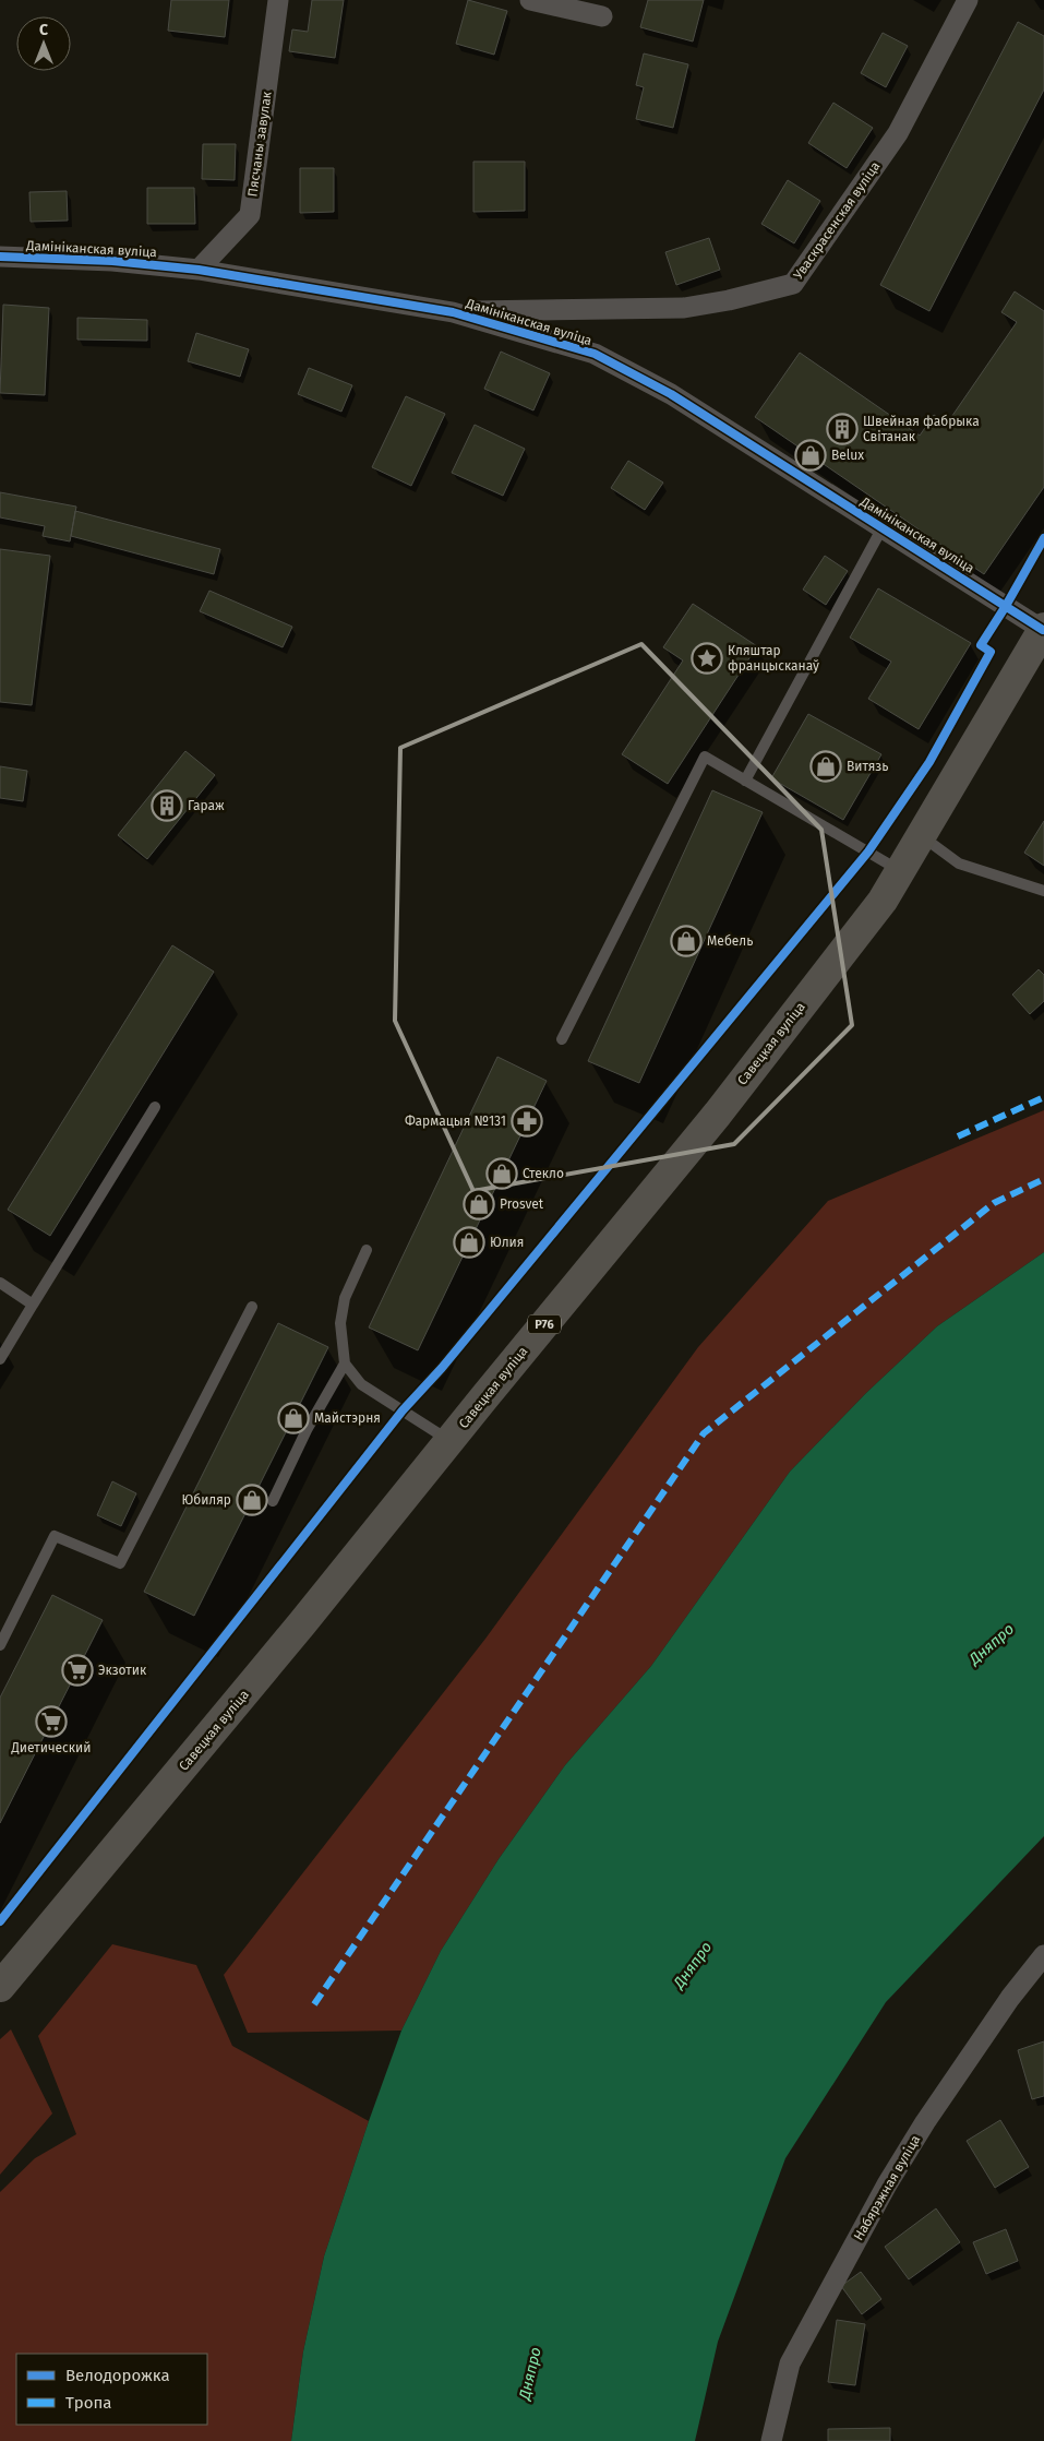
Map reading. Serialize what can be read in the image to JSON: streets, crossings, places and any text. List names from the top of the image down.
{
  "streets": {
    "main road": ["Савецкая вуліца", "Р76"],
    "street": [
      "Пясчаны завулак",
      "Уваскрасенская вуліца",
      "Дамініканская вуліца",
      "Набярэжная вуліца"
    ]
  },
  "crossings": [
    ["Пясчаны завулак", "Дамініканская вуліца"],
    ["Уваскрасенская вуліца", "Дамініканская вуліца"],
    ["Дамініканская вуліца", "Савецкая вуліца"]
  ],
  "water": ["Дняпро"],
  "places": {
    "building": ["Швейная фабрыка Світанак", "Гараж"],
    "shop": [
      "Belux",
      "Витязь",
      "Мебель",
      "Стекло",
      "Prosvet",
      "Юлия",
      "Майстэрня",
      "Юбиляр"
    ],
    "place": ["Кляштар францысканаў"],
    "pharmacy": ["Фармацыя №131"],
    "supermarket": ["Экзотик", "Диетический"]
  },
  "legend": ["Велодорожка", "Тропа"],
  "north": "top"
}
